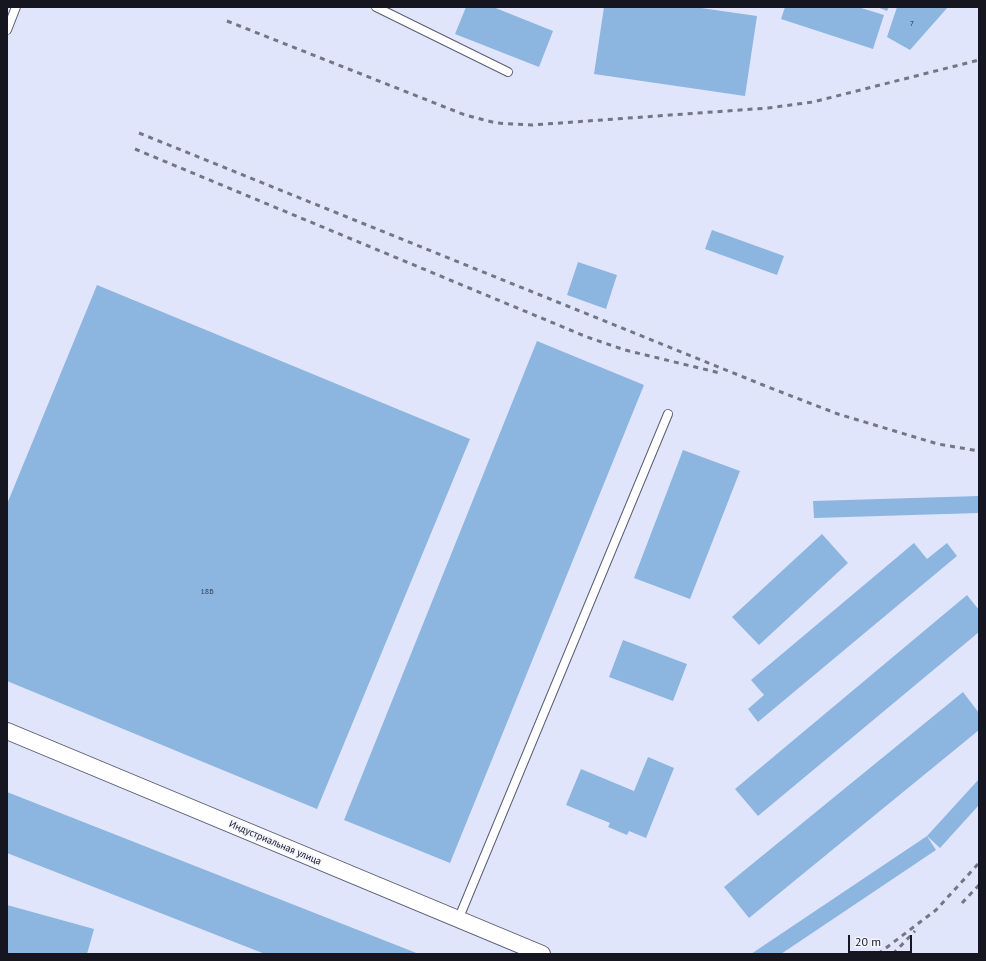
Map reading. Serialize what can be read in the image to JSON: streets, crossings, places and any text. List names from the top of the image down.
{
  "streets": {
    "street": ["Индустриальная улица"]
  },
  "house_numbers": ["7", "18Б"],
  "scale_bar": "20 m"
}
